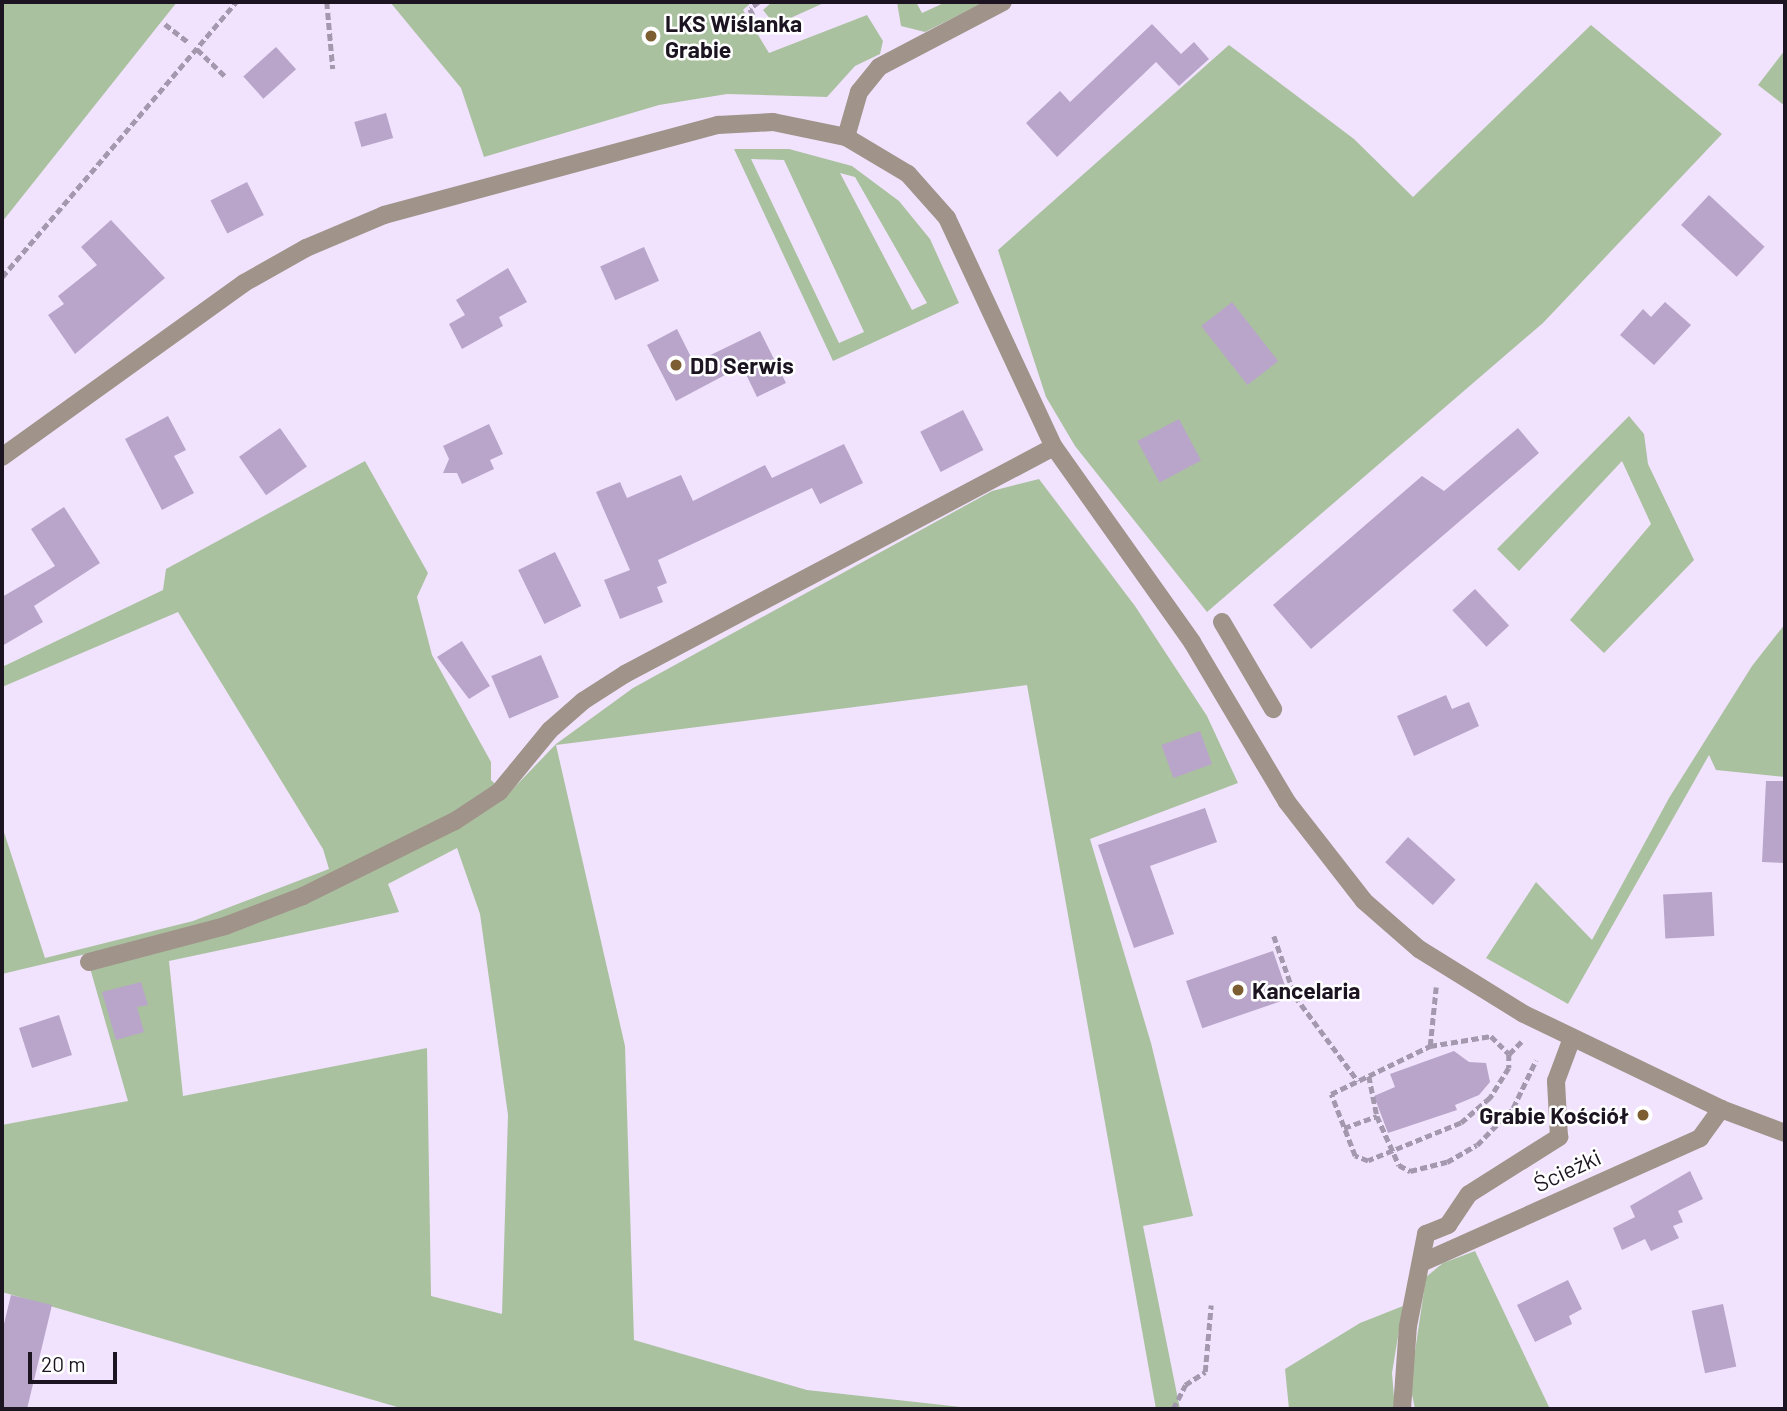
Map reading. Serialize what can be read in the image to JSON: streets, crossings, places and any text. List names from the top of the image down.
{
  "streets": {
    "street": ["Ścieżki"]
  },
  "places": [
    "LKS Wiślanka Grabie",
    "DD Serwis",
    "Kancelaria",
    "Grabie Kościół"
  ],
  "scale_bar": "20 m"
}
